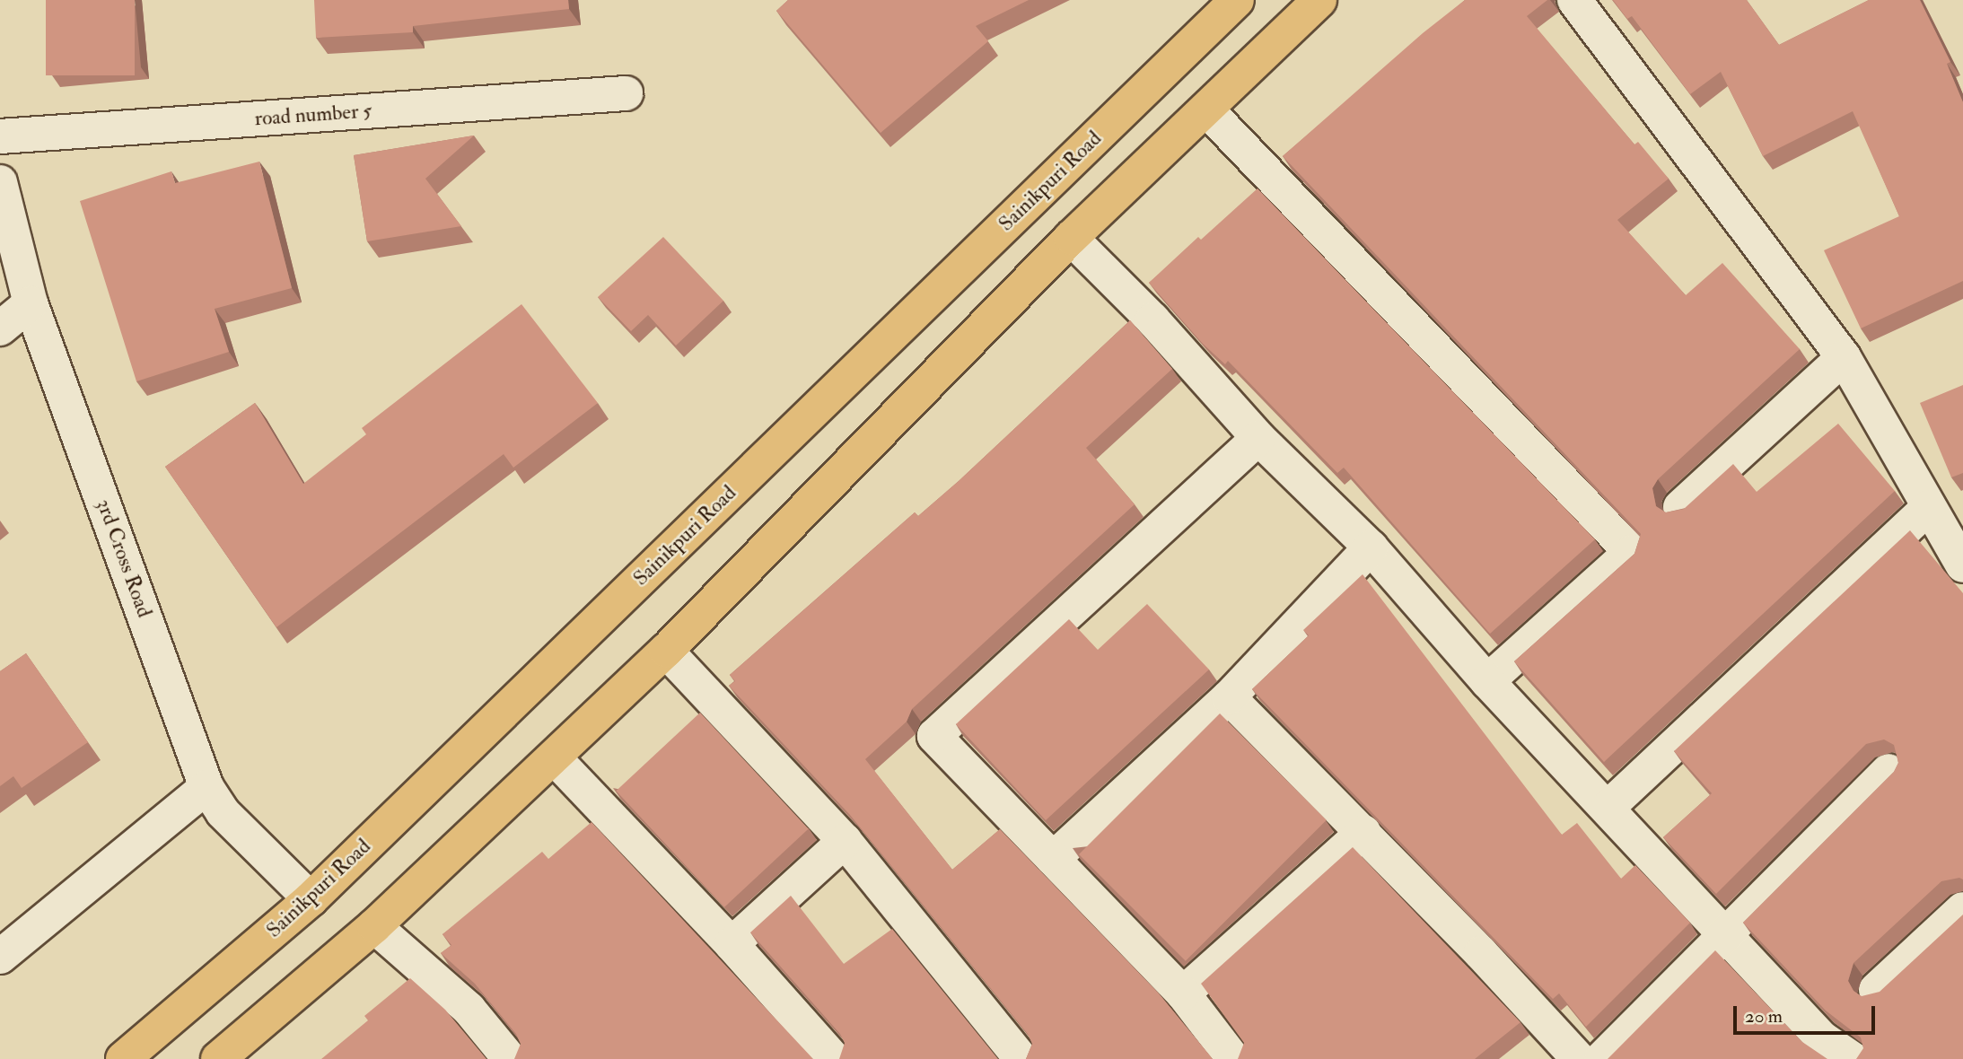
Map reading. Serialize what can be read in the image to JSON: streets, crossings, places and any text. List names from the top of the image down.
{
  "streets": {
    "main road": ["Sainikpuri Road"],
    "street": ["road number 5", "3rd Cross Road"]
  },
  "crossings": [
    ["Sainikpuri Road", "3rd Cross Road"]
  ],
  "scale_bar": "20 m"
}
